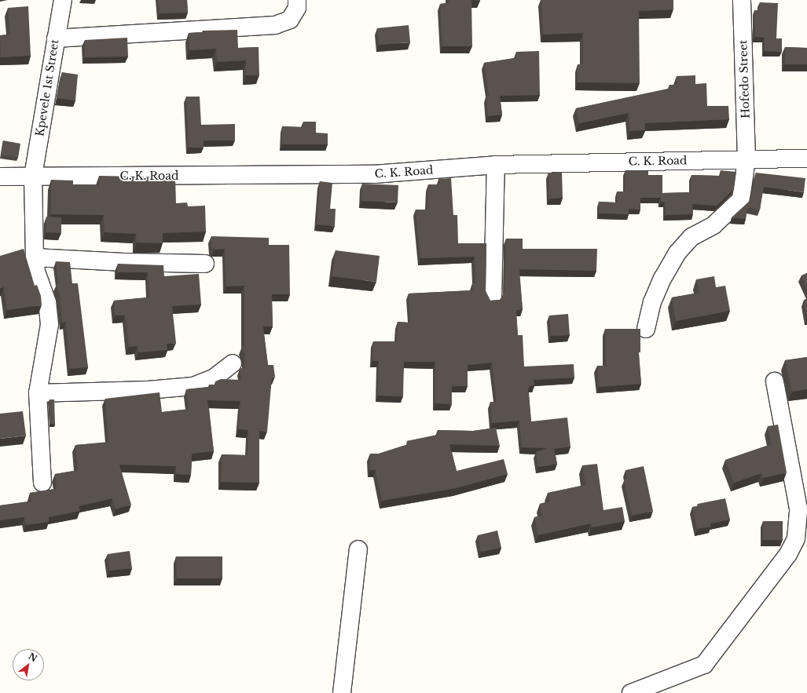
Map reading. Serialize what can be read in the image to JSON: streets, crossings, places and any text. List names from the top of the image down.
{
  "streets": {
    "street": ["Hofedo Street", "Kpevele 1st Street", "C. K. Road"]
  },
  "crossings": [
    ["Hofedo Street", "C. K. Road"],
    ["Kpevele 1st Street", "C. K. Road"]
  ],
  "north": "top right"
}
